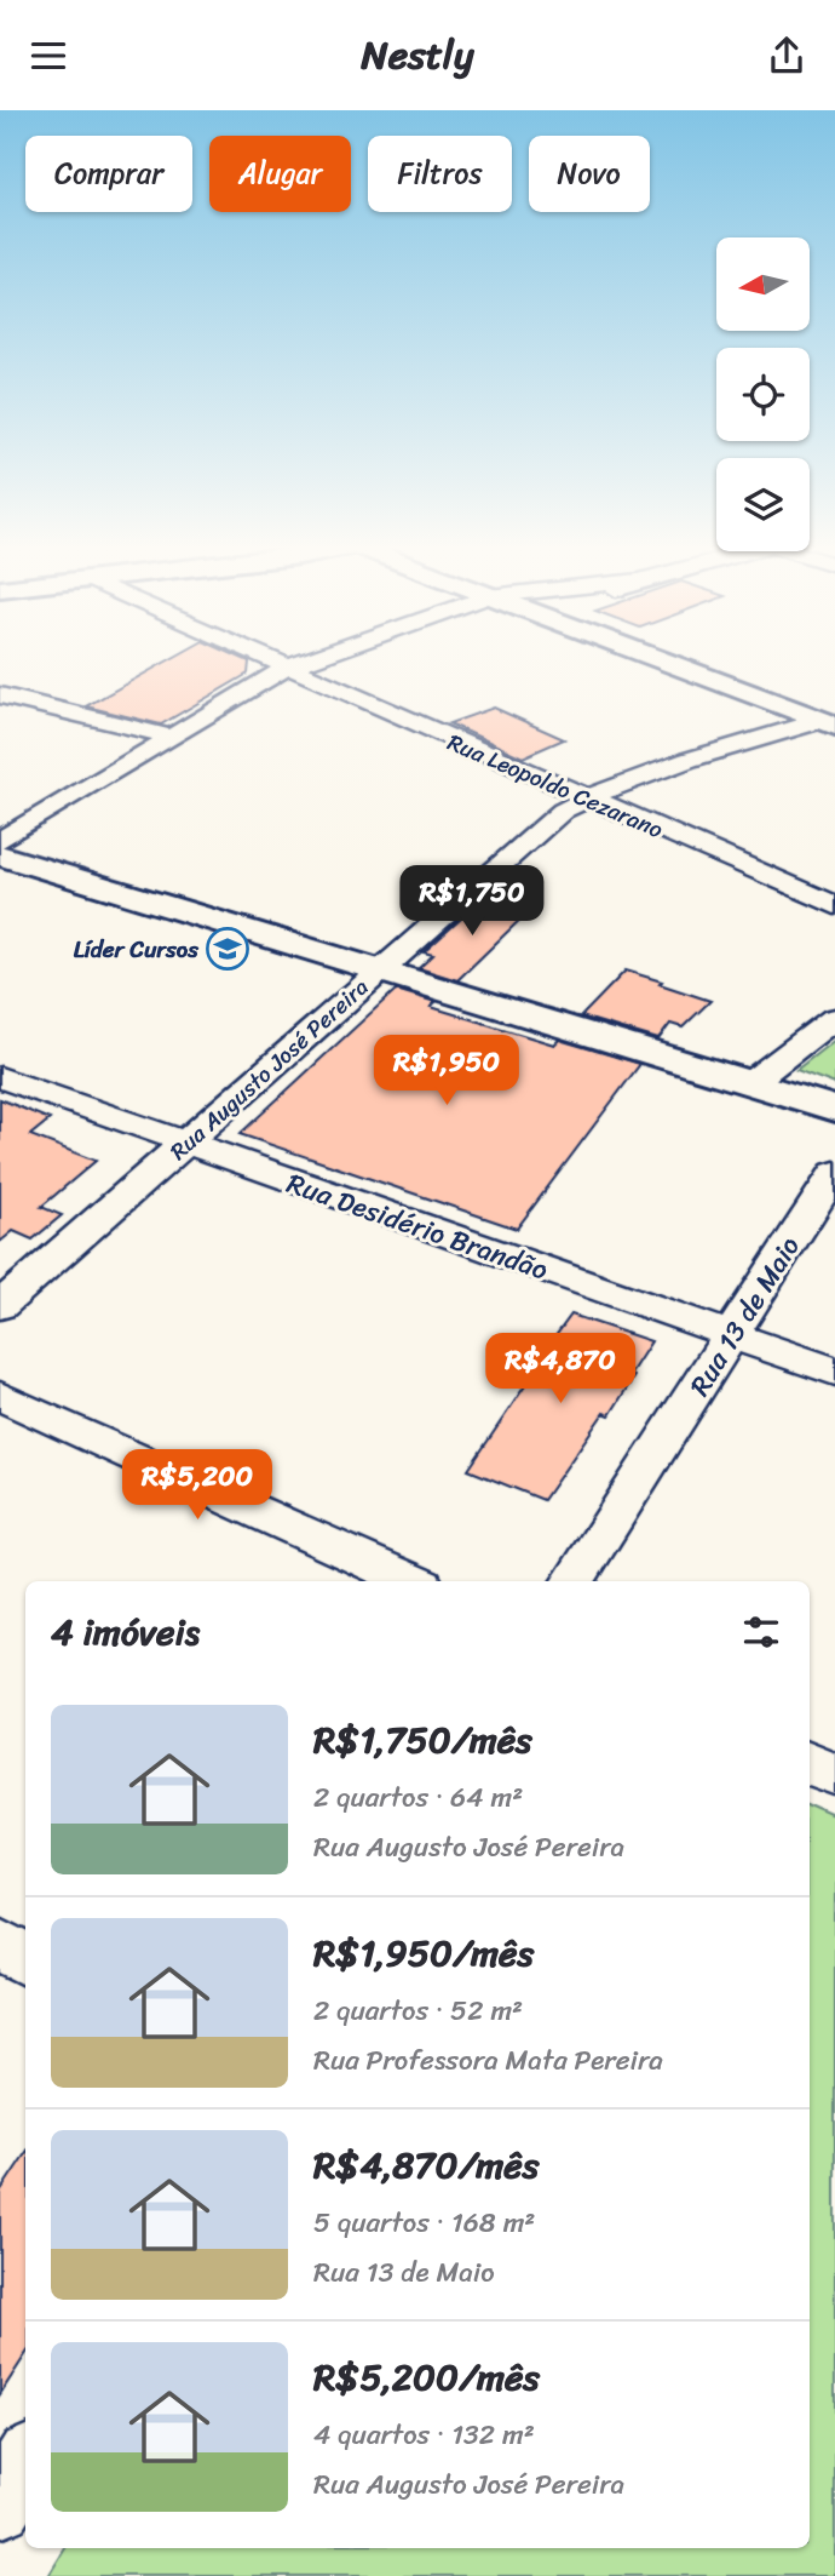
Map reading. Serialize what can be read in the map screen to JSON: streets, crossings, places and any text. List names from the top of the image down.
{
  "streets": {
    "street": [
      "Rua Leopoldo Cezarano",
      "Rua Augusto José Pereira",
      "Rua Desidério Brandão",
      "Rua 13 de Maio"
    ]
  },
  "crossings": [
    ["Rua Leopoldo Cezarano", "Rua Augusto José Pereira"],
    ["Rua Augusto José Pereira", "Rua Desidério Brandão"],
    ["Rua Desidério Brandão", "Rua 13 de Maio"]
  ],
  "places": {
    "school or university": ["Líder Cursos"]
  },
  "north": "left",
  "page": {
    "header": "Nestly",
    "chip": [
      "Comprar",
      "Alugar",
      "Filtros",
      "Novo"
    ],
    "price": [
      "R$1,750",
      "R$1,950",
      "R$4,870",
      "R$5,200"
    ],
    "heading": "4 imóveis",
    "list": [
      {
        "name": "R$1,750/mês",
        "note": "2 quartos · 64 m² · Rua Augusto José Pereira"
      },
      {
        "name": "R$1,950/mês",
        "note": "2 quartos · 52 m² · Rua Professora Mata Pereira"
      },
      {
        "name": "R$4,870/mês",
        "note": "5 quartos · 168 m² · Rua 13 de Maio"
      },
      {
        "name": "R$5,200/mês",
        "note": "4 quartos · 132 m² · Rua Augusto José Pereira"
      }
    ]
  }
}
